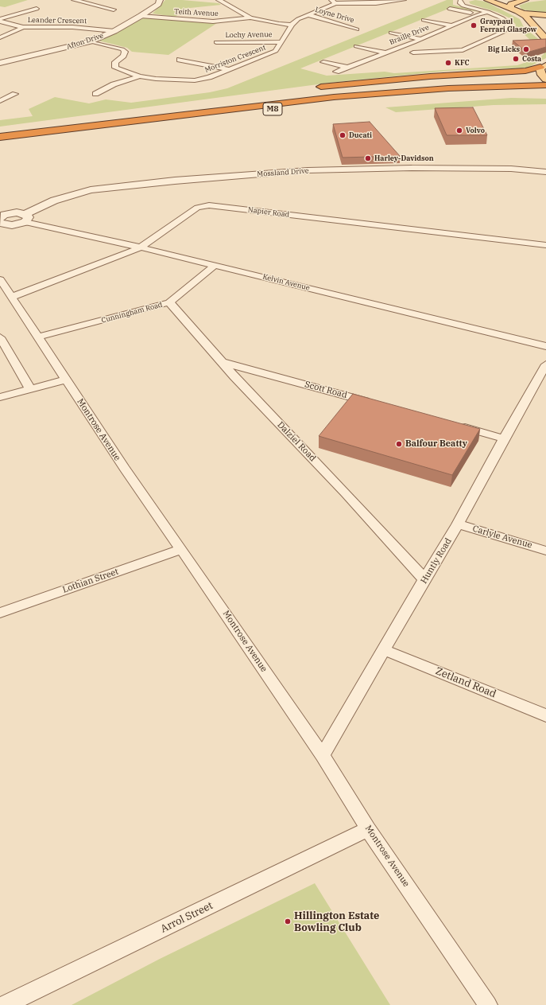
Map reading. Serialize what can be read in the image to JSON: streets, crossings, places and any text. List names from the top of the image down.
{
  "streets": {
    "highway": ["M8"],
    "street": [
      "Teith Avenue",
      "Loyne Drive",
      "Leander Crescent",
      "Lochy Avenue",
      "Braille Drive",
      "Afton Drive",
      "Morriston Crescent",
      "Mossland Drive",
      "Napier Road",
      "Kelvin Avenue",
      "Cunningham Road",
      "Scott Road",
      "Montrose Avenue",
      "Dalziel Road",
      "Carlyle Avenue",
      "Huntly Road",
      "Lothian Street",
      "Zetland Road",
      "Arrol Street"
    ]
  },
  "crossings": [
    ["Teith Avenue", "Afton Drive"],
    ["Loyne Drive", "Morriston Crescent"],
    ["Leander Crescent", "Afton Drive"],
    ["Lochy Avenue", "Morriston Crescent"],
    ["Afton Drive", "Morriston Crescent"],
    ["Mossland Drive", "Kelvin Avenue"],
    ["Napier Road", "Kelvin Avenue"],
    ["Napier Road", "Montrose Avenue"],
    ["Kelvin Avenue", "Cunningham Road"],
    ["Cunningham Road", "Montrose Avenue"],
    ["Cunningham Road", "Dalziel Road"],
    ["Scott Road", "Dalziel Road"],
    ["Montrose Avenue", "Huntly Road"],
    ["Montrose Avenue", "Lothian Street"],
    ["Montrose Avenue", "Arrol Street"],
    ["Dalziel Road", "Huntly Road"],
    ["Carlyle Avenue", "Huntly Road"],
    ["Huntly Road", "Zetland Road"]
  ],
  "places": [
    "Graypaul Ferrari Glasgow",
    "Big Licks",
    "Costa",
    "KFC",
    "Volvo",
    "Ducati",
    "Harley-Davidson",
    "Balfour Beatty",
    "Hillington Estate Bowling Club"
  ]
}
